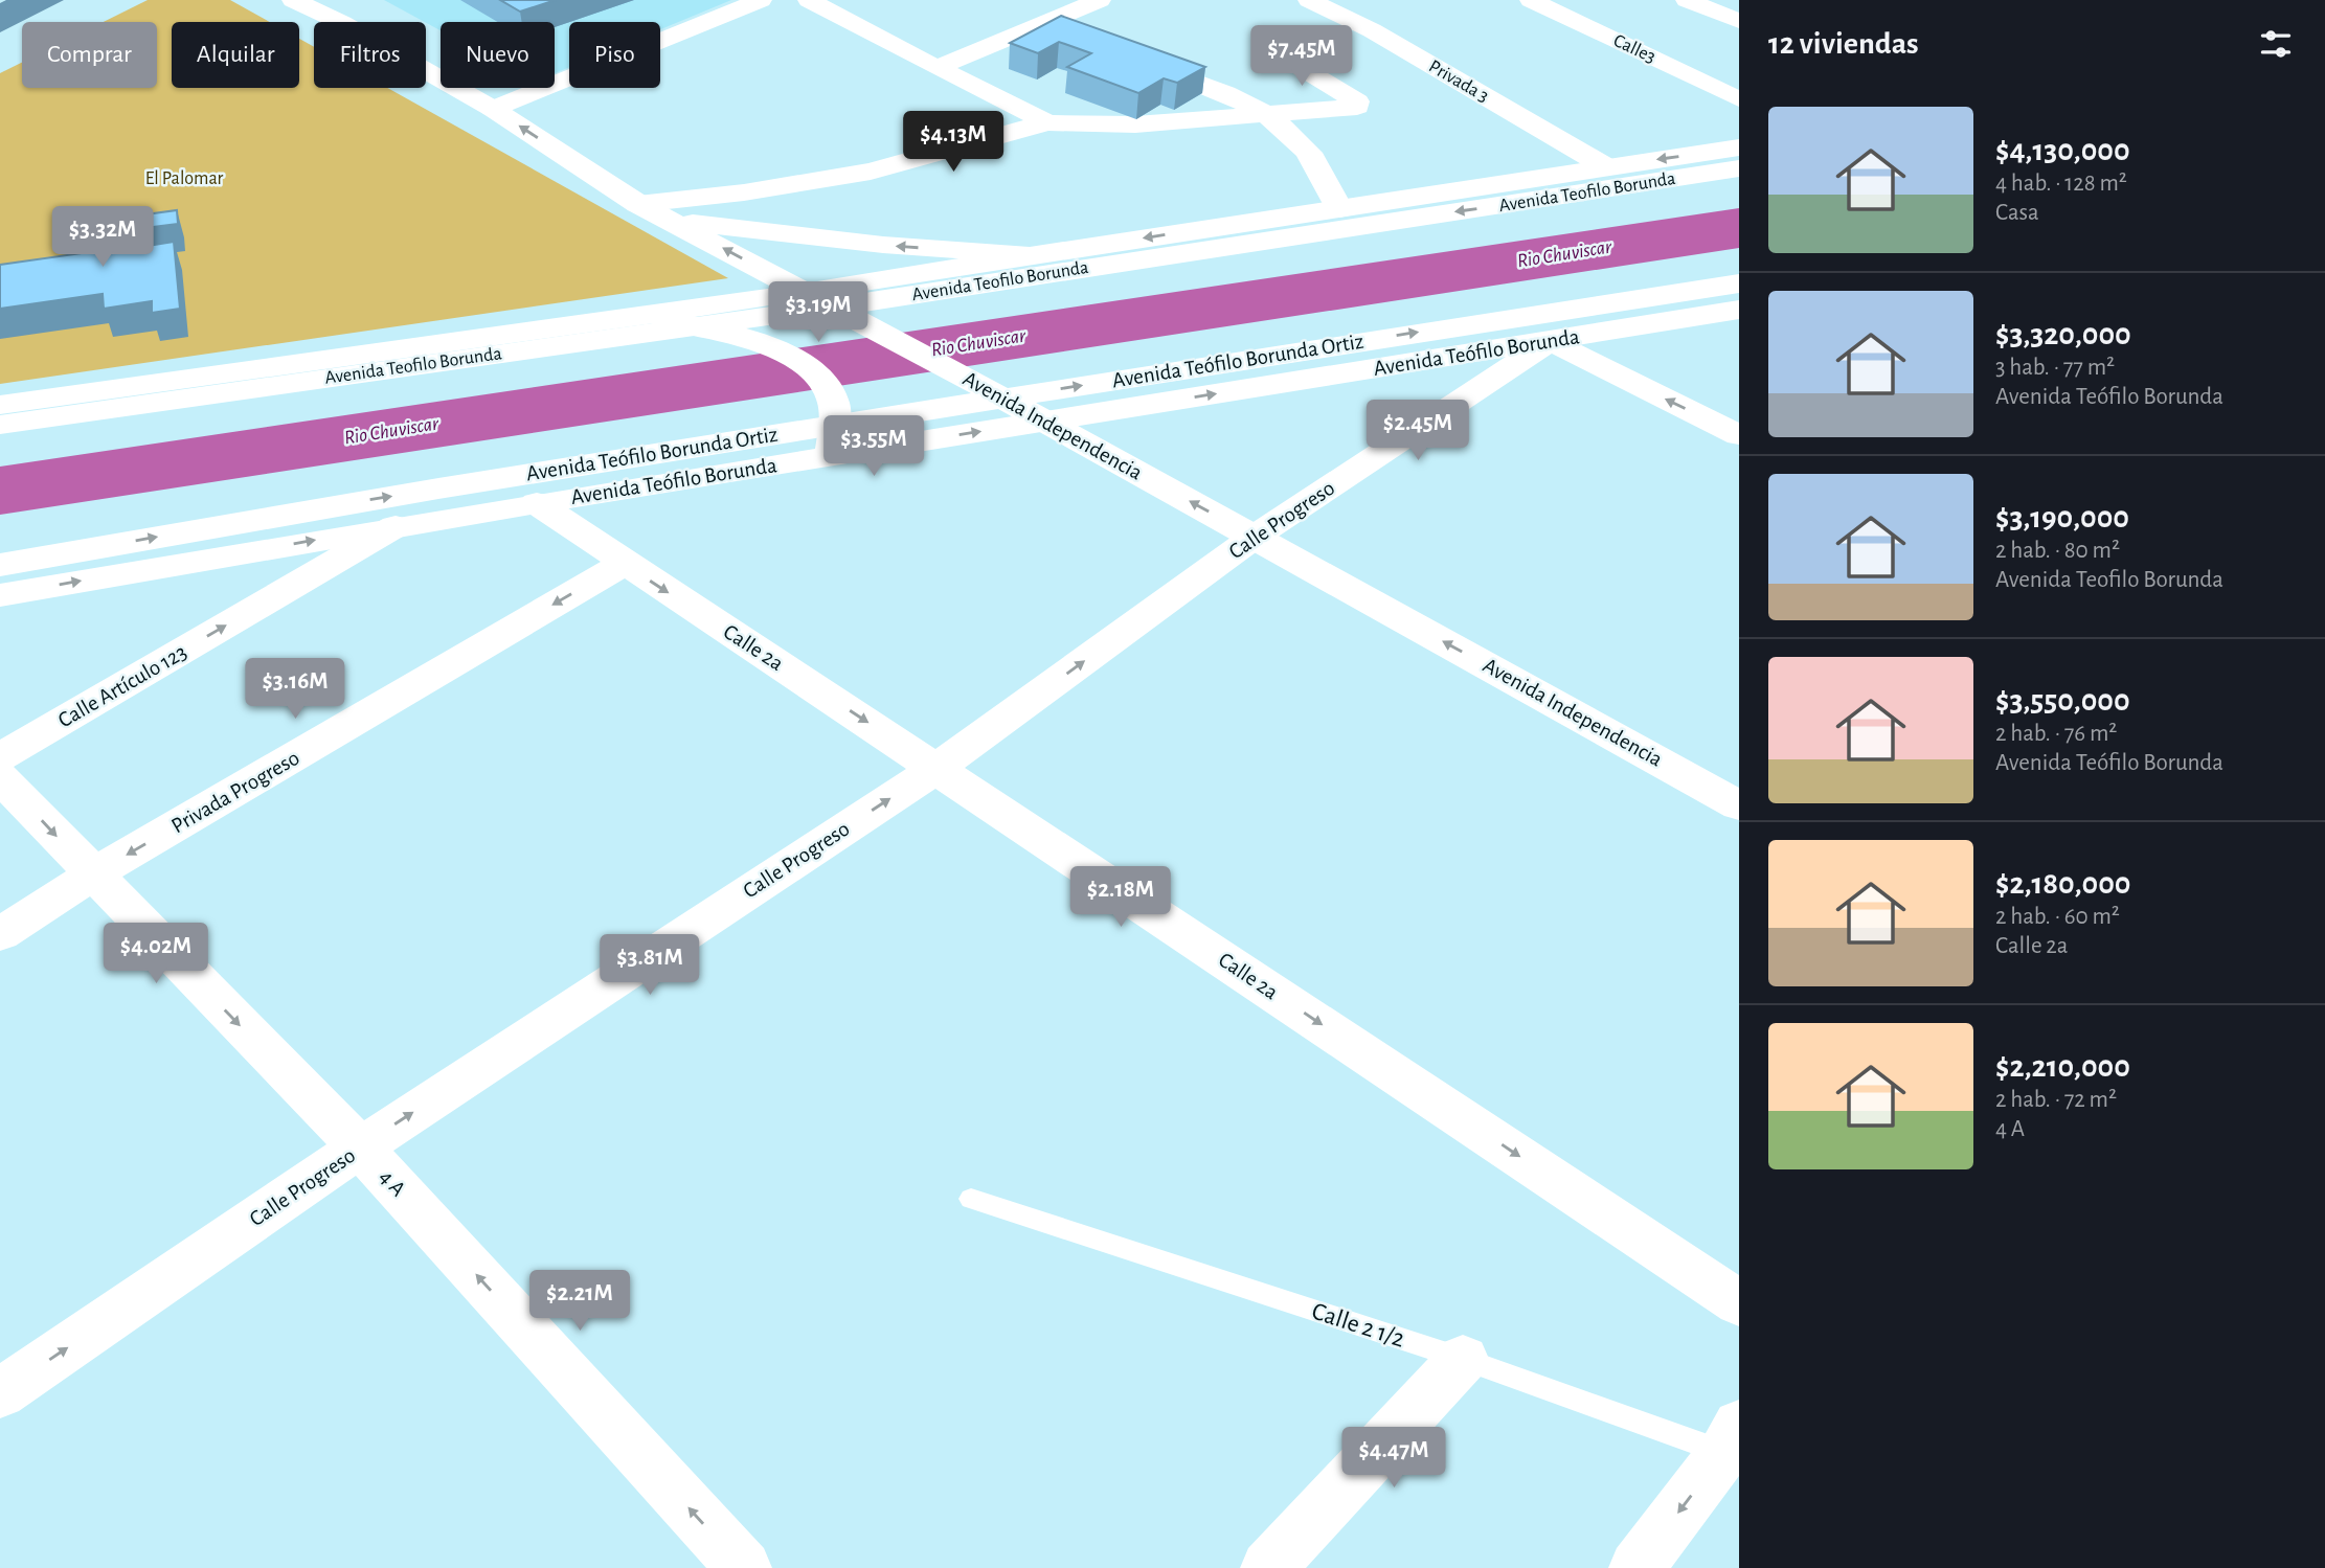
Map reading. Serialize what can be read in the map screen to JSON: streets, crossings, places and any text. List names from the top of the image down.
{
  "streets": {
    "street": [
      "Calle3",
      "Privada 3",
      "Avenida Teofilo Borunda",
      "Avenida Teófilo Borunda",
      "Avenida Teófilo Borunda Ortiz",
      "Avenida Independencia",
      "Calle Progreso",
      "Calle 2a",
      "Calle Artículo 123",
      "Privada Progreso",
      "4 A"
    ],
    "lane": ["Calle 2 1/2"]
  },
  "crossings": [
    ["Avenida Teófilo Borunda", "Avenida Independencia"],
    ["Avenida Teófilo Borunda", "Calle Progreso"],
    ["Avenida Teófilo Borunda", "Calle 2a"],
    ["Avenida Teófilo Borunda", "Calle Artículo 123"],
    ["Avenida Independencia", "Calle Progreso"],
    ["Calle Progreso", "Calle 2a"],
    ["Calle Progreso", "4 A"],
    ["Calle 2a", "Privada Progreso"],
    ["Privada Progreso", "4 A"]
  ],
  "one_way": ["Calle Progreso", "Calle 2a"],
  "water": ["Rio Chuviscar"],
  "parks": ["El Palomar"],
  "page": {
    "heading": "12 viviendas",
    "chip": [
      "Comprar",
      "Alquilar",
      "Filtros",
      "Nuevo",
      "Piso"
    ],
    "price": [
      "$7.45M",
      "$4.13M",
      "$3.32M",
      "$3.19M",
      "$2.45M",
      "$3.55M",
      "$3.16M",
      "$2.18M",
      "$4.02M",
      "$3.81M",
      "$2.21M",
      "$4.47M"
    ],
    "list": [
      {
        "name": "$4,130,000",
        "note": "4 hab. · 128 m² · Casa"
      },
      {
        "name": "$3,320,000",
        "note": "3 hab. · 77 m² · Avenida Teófilo Borunda"
      },
      {
        "name": "$3,190,000",
        "note": "2 hab. · 80 m² · Avenida Teofilo Borunda"
      },
      {
        "name": "$3,550,000",
        "note": "2 hab. · 76 m² · Avenida Teófilo Borunda"
      },
      {
        "name": "$2,180,000",
        "note": "2 hab. · 60 m² · Calle 2a"
      },
      {
        "name": "$2,210,000",
        "note": "2 hab. · 72 m² · 4 A"
      }
    ]
  }
}
